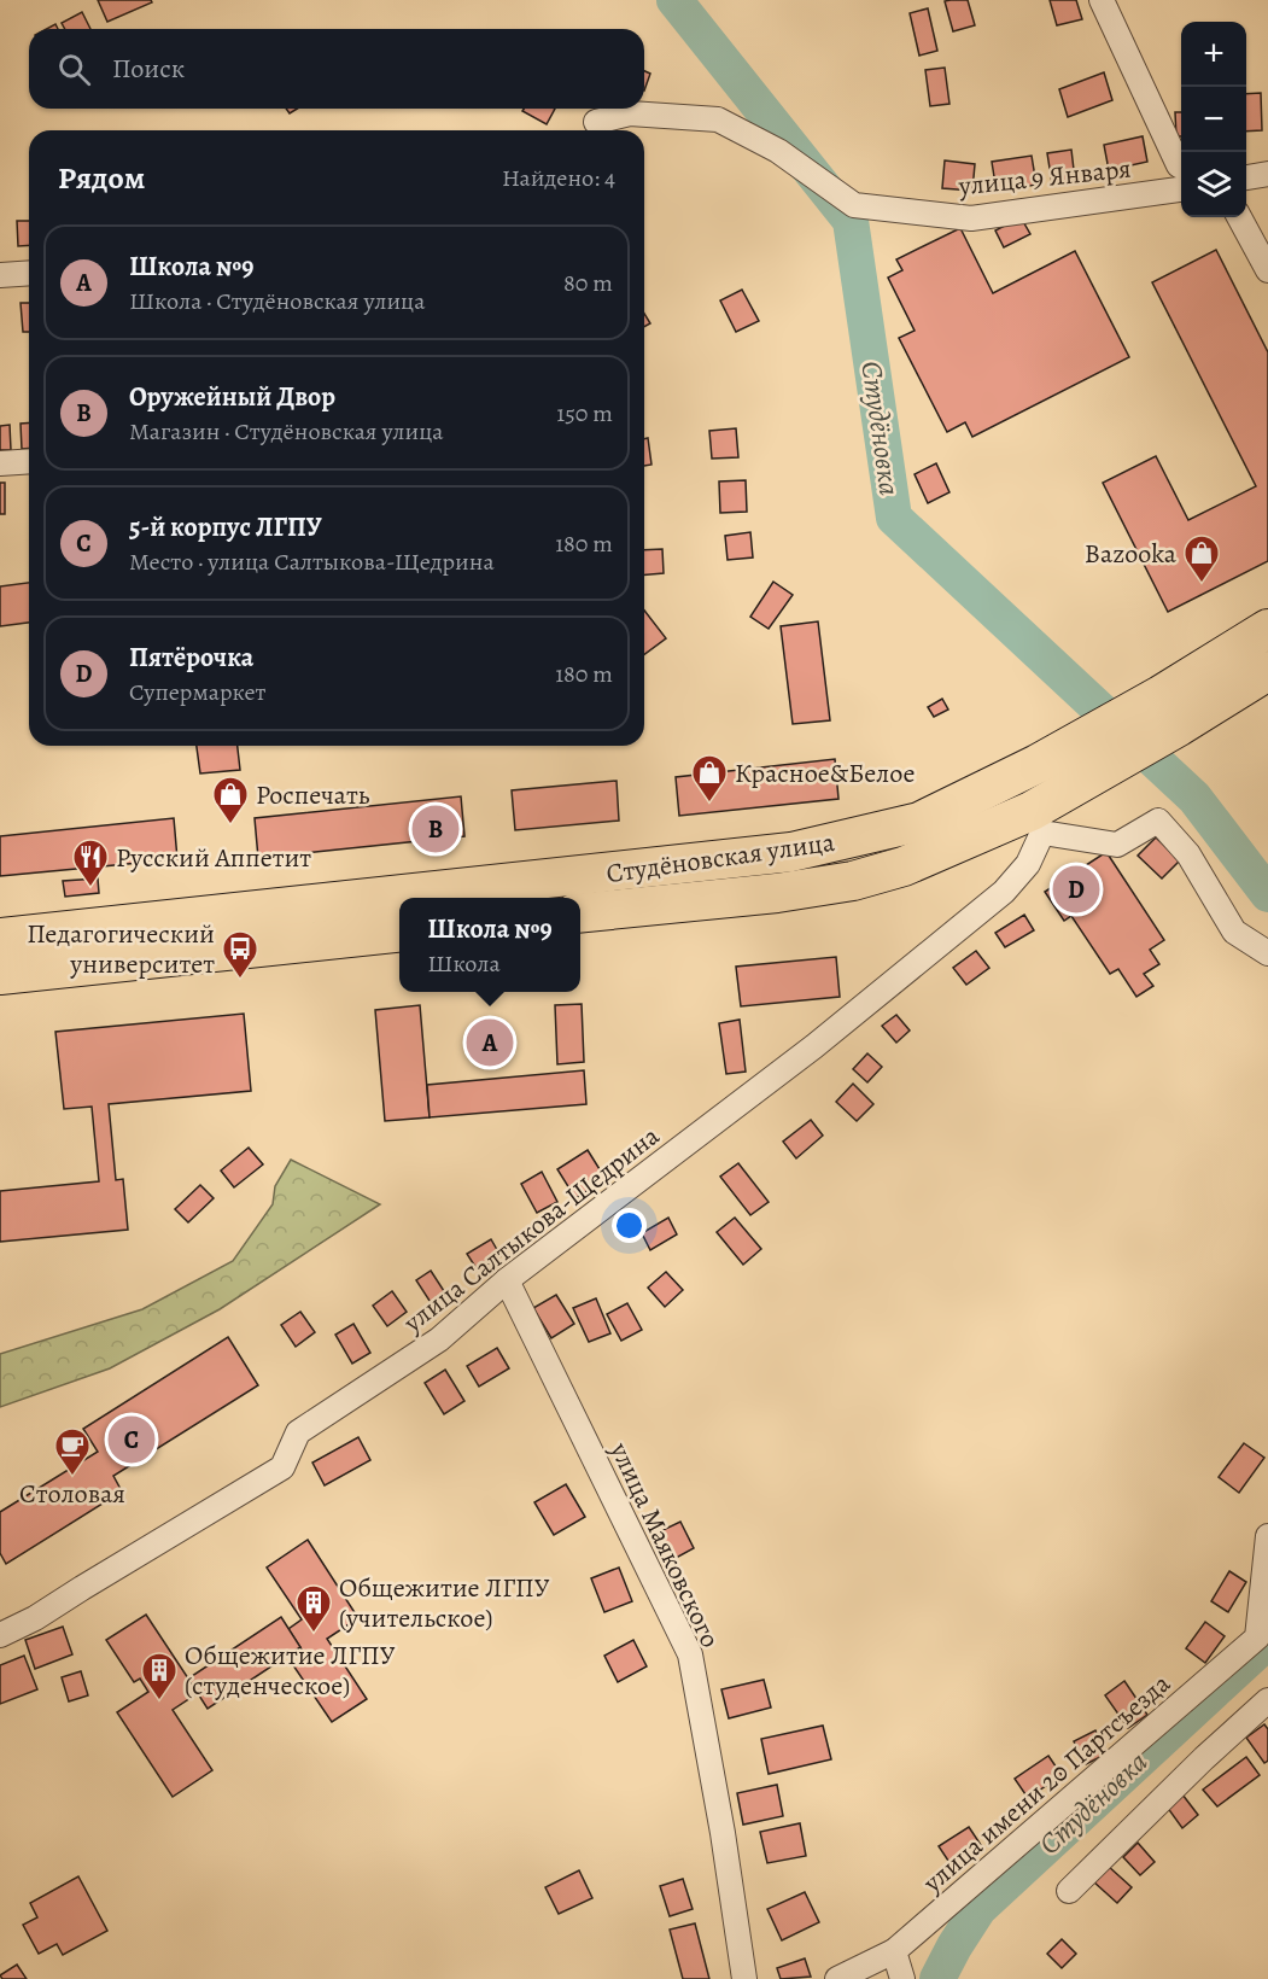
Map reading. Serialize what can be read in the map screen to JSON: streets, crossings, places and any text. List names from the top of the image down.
{
  "streets": {
    "main road": ["Студёновская улица"],
    "street": [
      "улица 9 Января",
      "улица Салтыкова-Щедрина",
      "улица Маяковского",
      "улица имени 20 Партсъезда"
    ]
  },
  "crossings": [
    ["Студёновская улица", "улица Салтыкова-Щедрина"],
    ["улица Салтыкова-Щедрина", "улица Маяковского"]
  ],
  "water": ["Студёновка"],
  "places": {
    "shop": ["Bazooka", "Красное&Белое", "Роспечать"],
    "restaurant": ["Русский Аппетит"],
    "bus stop": ["Педагогический университет"],
    "cafe": ["Столовая"],
    "building": ["Общежитие ЛГПУ (учительское)", "Общежитие ЛГПУ (студенческое)"]
  },
  "page": {
    "map_buttons": ["+", "−"],
    "search": "Поиск",
    "heading": ["Рядом", "Найдено: 4"],
    "list": [
      {
        "mark": "A",
        "name": "Школа №9",
        "note": "Школа · Студёновская улица",
        "value": "80 m"
      },
      {
        "mark": "B",
        "name": "Оружейный Двор",
        "note": "Магазин · Студёновская улица",
        "value": "150 m"
      },
      {
        "mark": "C",
        "name": "5-й корпус ЛГПУ",
        "note": "Место · улица Салтыкова-Щедрина",
        "value": "180 m"
      },
      {
        "mark": "D",
        "name": "Пятёрочка",
        "note": "Супермаркет",
        "value": "180 m"
      }
    ],
    "pins": [
      "B",
      "D",
      "A",
      "C"
    ],
    "popup": ["Школа №9", "Школа"]
  }
}
